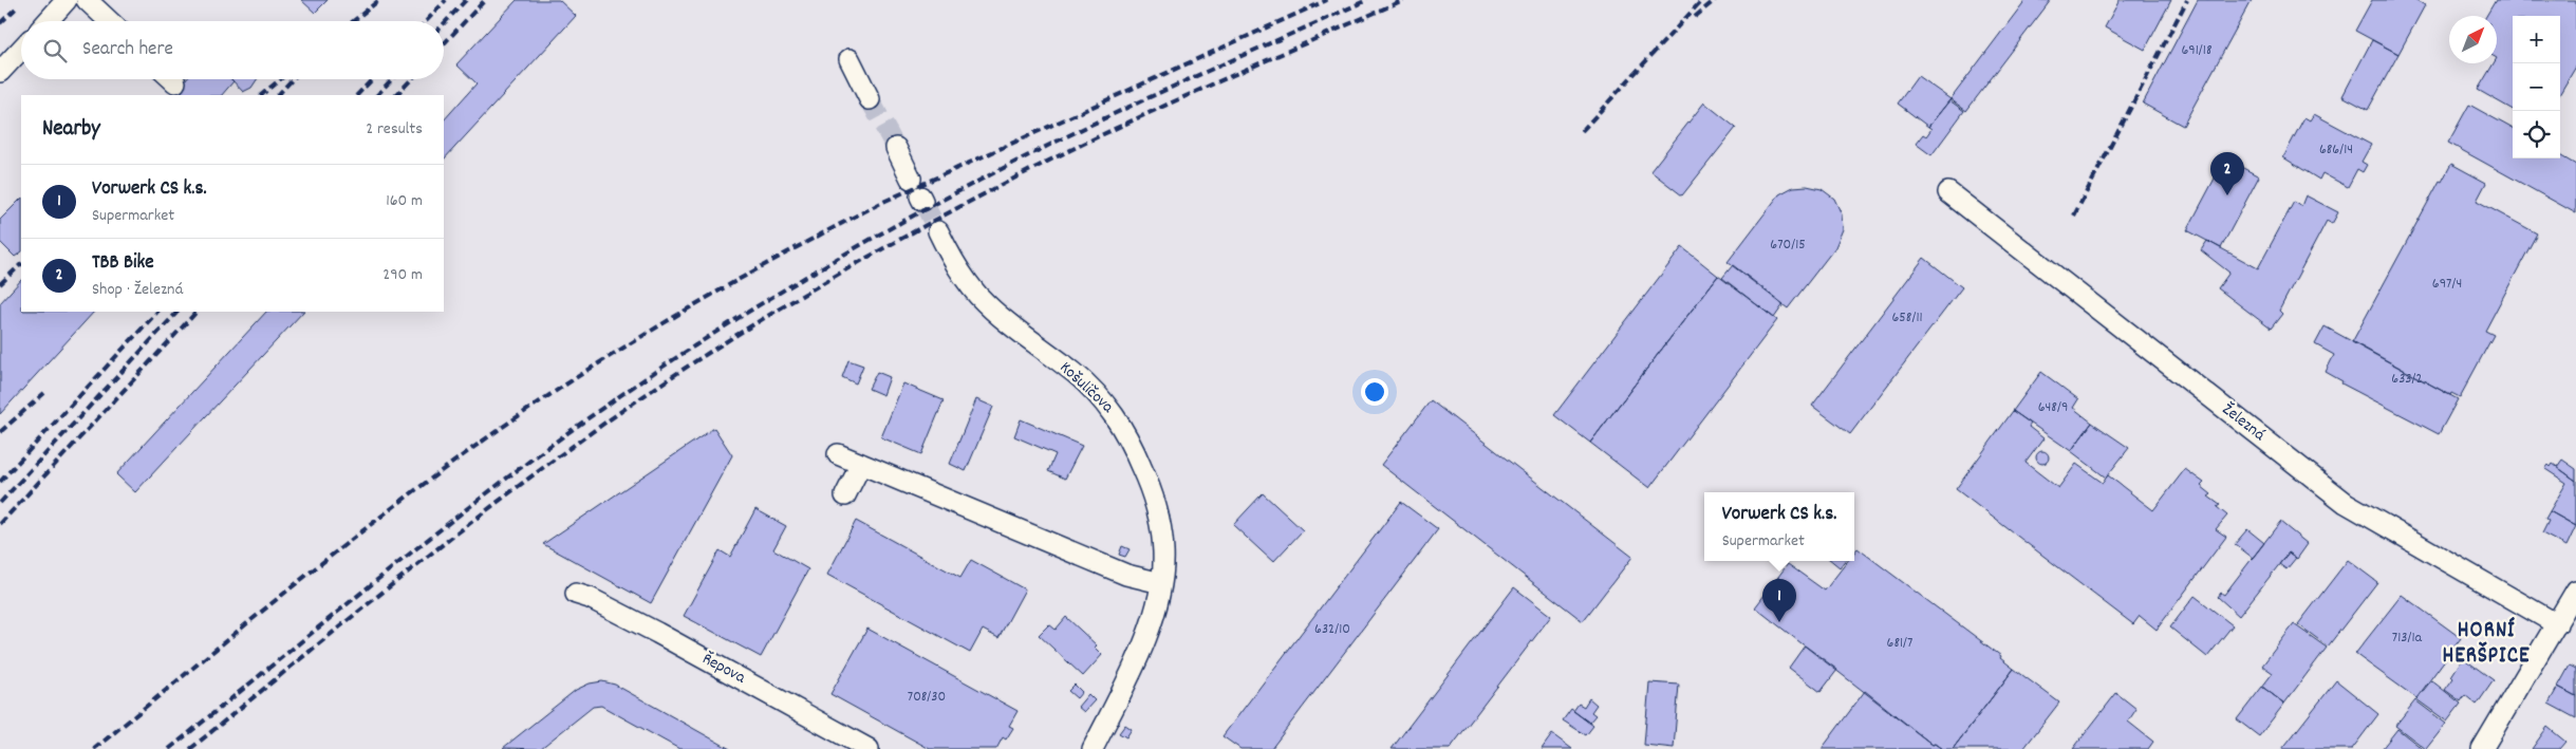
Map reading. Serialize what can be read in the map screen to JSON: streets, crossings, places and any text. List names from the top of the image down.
{
  "streets": {
    "street": ["Košuličova", "Železná", "Řepova"]
  },
  "districts": ["HORNÍ HERŠPICE"],
  "house_numbers": [
    "691/18",
    "686/14",
    "670/15",
    "697/4",
    "658/11",
    "633/2",
    "648/9",
    "632/10",
    "713/1a",
    "681/7",
    "708/30"
  ],
  "north": "top right",
  "page": {
    "map_buttons": ["+", "−"],
    "search": "Search here",
    "heading": ["Nearby", "2 results"],
    "pins": ["2", "1"],
    "list": [
      {
        "mark": "1",
        "name": "Vorwerk CS k.s.",
        "note": "Supermarket",
        "value": "160 m"
      },
      {
        "mark": "2",
        "name": "TBB Bike",
        "note": "Shop · Železná",
        "value": "290 m"
      }
    ],
    "popup": ["Vorwerk CS k.s.", "Supermarket"]
  }
}
